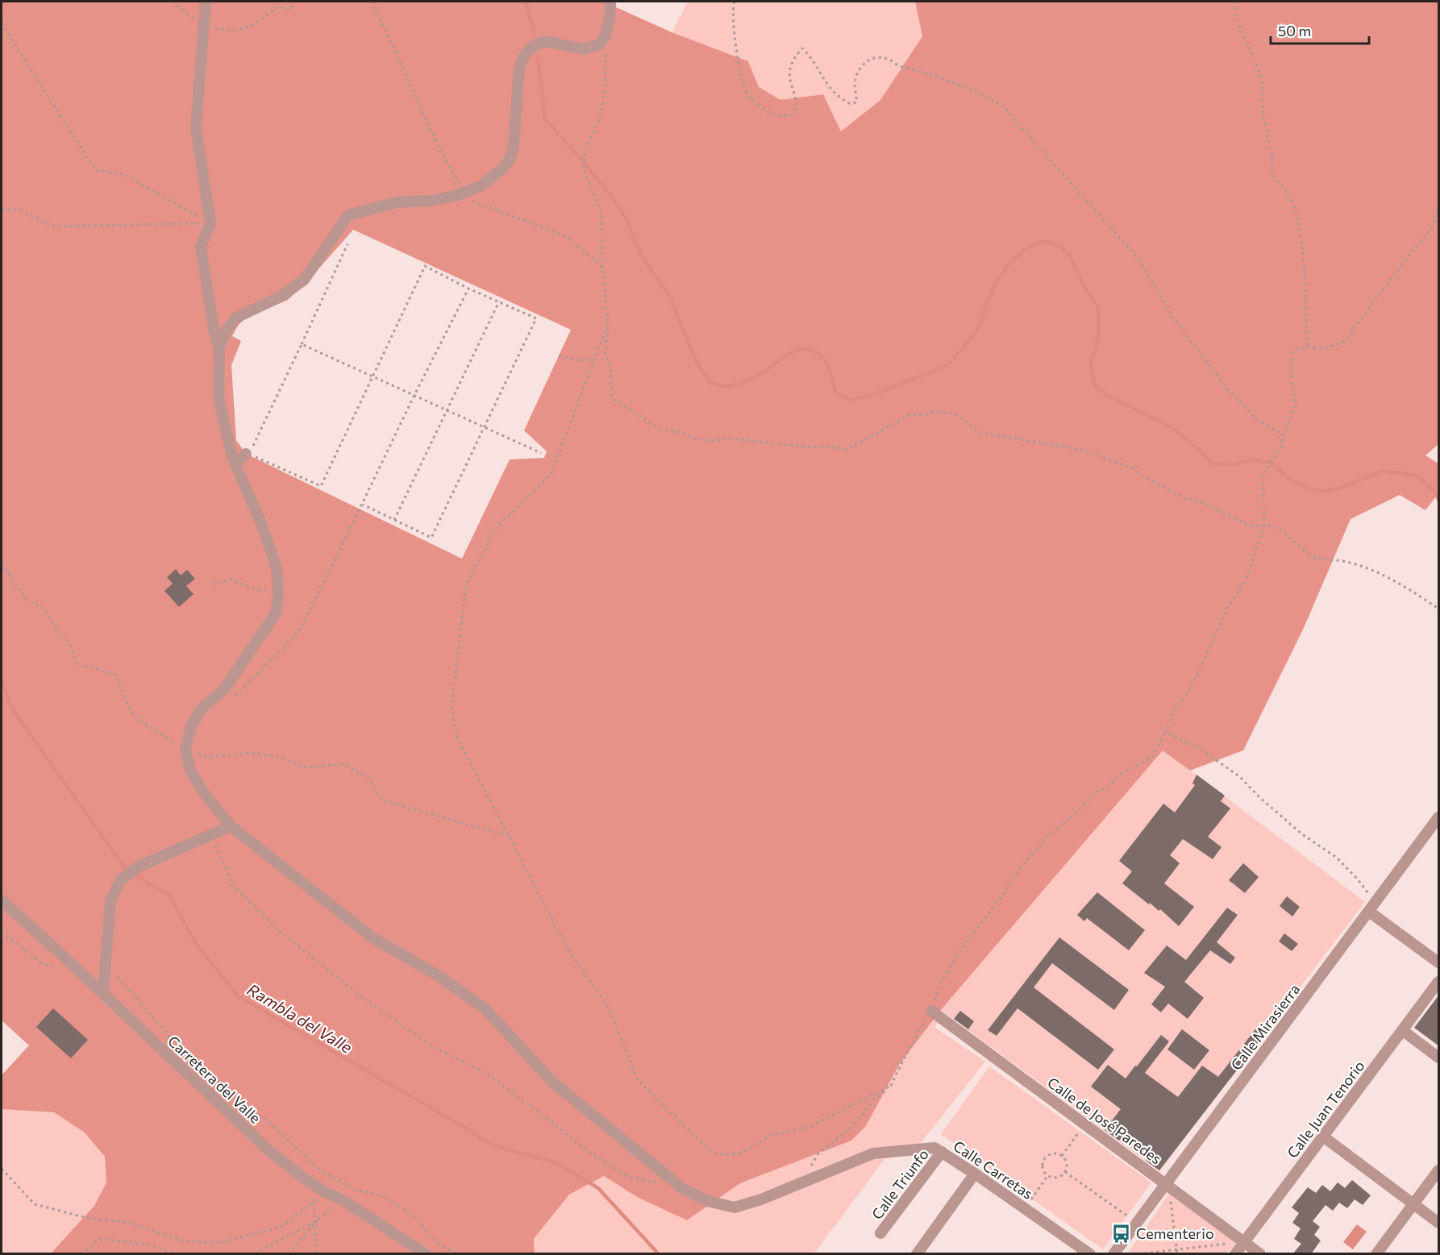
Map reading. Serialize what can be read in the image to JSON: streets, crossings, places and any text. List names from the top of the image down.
{
  "streets": {
    "street": [
      "Calle Mirasierra",
      "Carretera del Valle",
      "Calle Juan Tenorio",
      "Calle de José Paredes",
      "Calle Carretas",
      "Calle Triunfo"
    ]
  },
  "crossings": [
    ["Calle Mirasierra", "Calle de José Paredes"],
    ["Calle Juan Tenorio", "Calle de José Paredes"],
    ["Calle Carretas", "Calle Triunfo"]
  ],
  "water": ["Rambla del Valle"],
  "places": {
    "bus stop": ["Cementerio"]
  },
  "scale_bar": "50 m"
}
